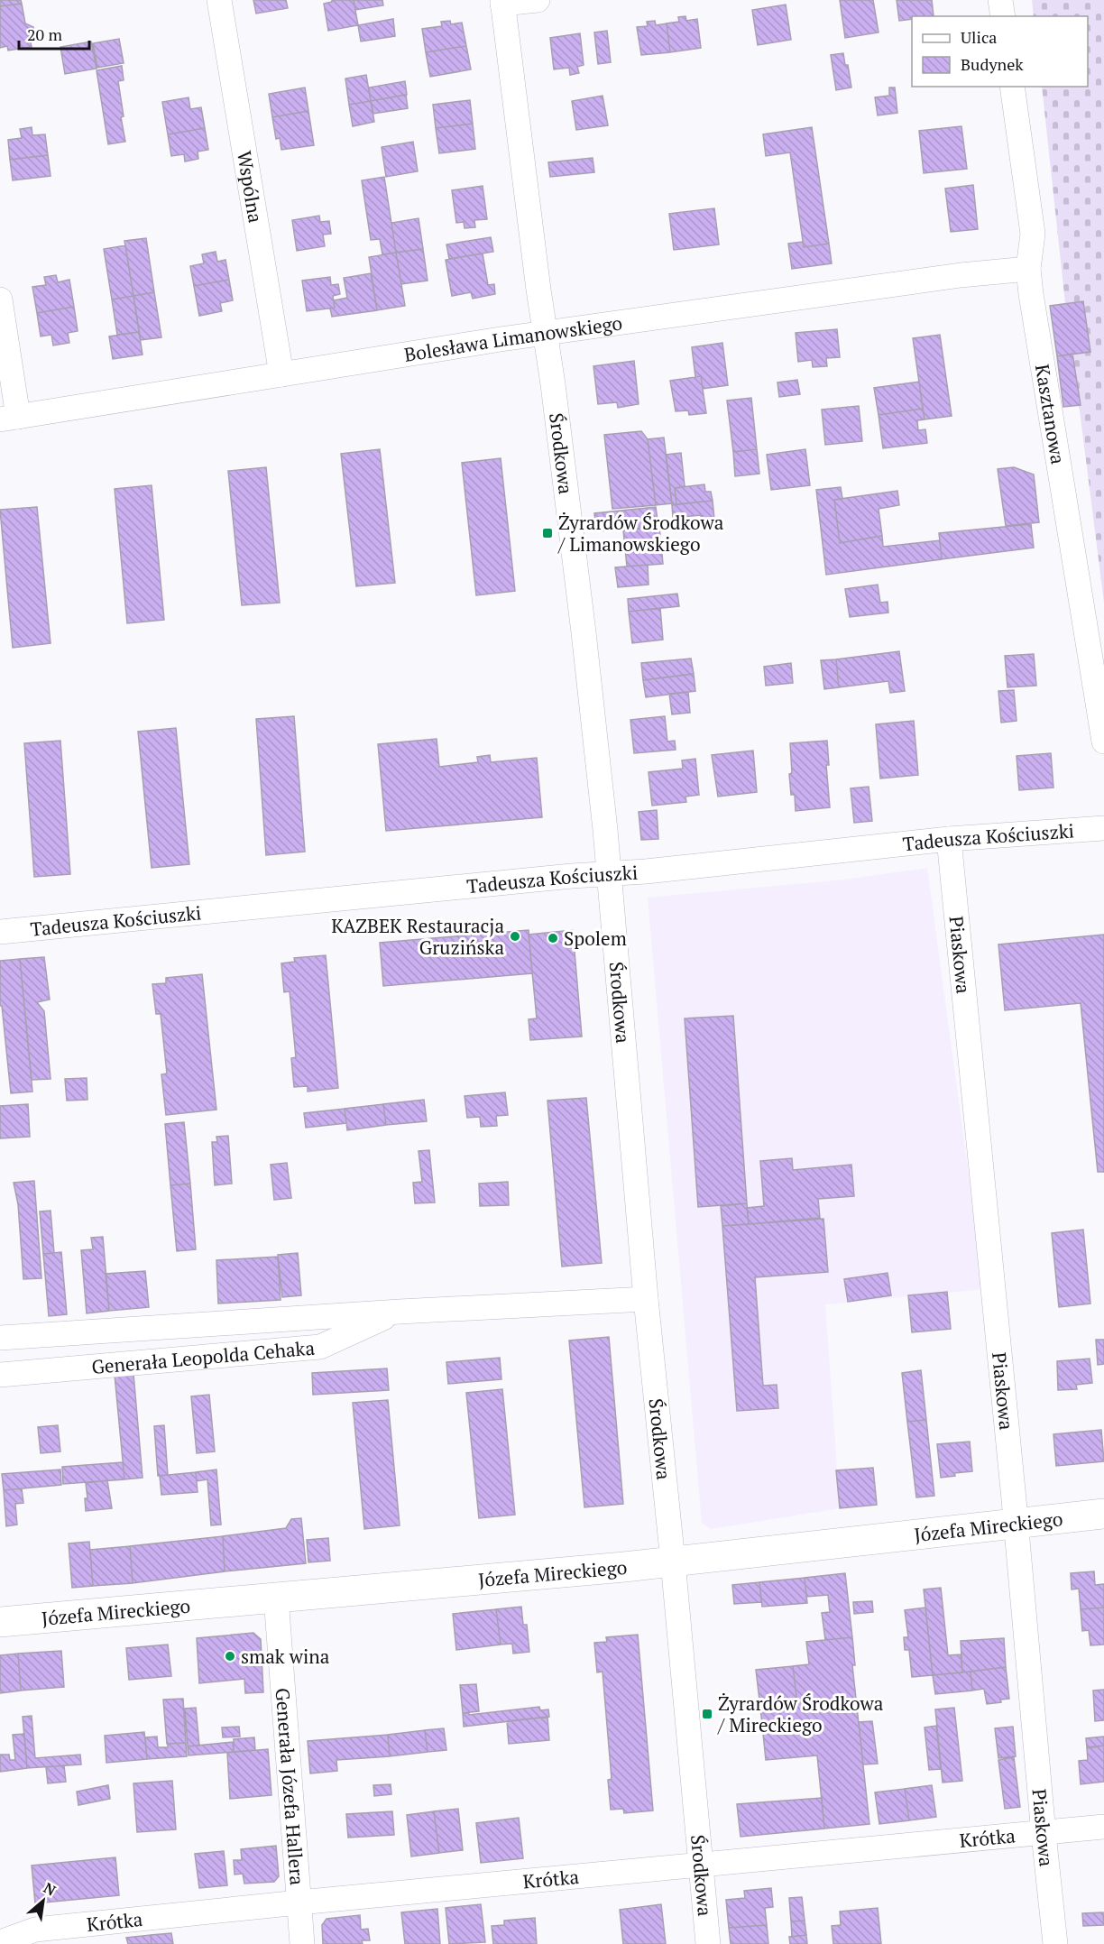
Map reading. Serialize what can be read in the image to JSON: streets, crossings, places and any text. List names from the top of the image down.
{
  "streets": {
    "street": [
      "Wspólna",
      "Bolesława Limanowskiego",
      "Kasztanowa",
      "Środkowa",
      "Tadeusza Kościuszki",
      "Piaskowa",
      "Generała Leopolda Cehaka",
      "Józefa Mireckiego",
      "Generała Józefa Hallera",
      "Krótka"
    ]
  },
  "crossings": [
    ["Wspólna", "Bolesława Limanowskiego"],
    ["Bolesława Limanowskiego", "Kasztanowa"],
    ["Bolesława Limanowskiego", "Środkowa"],
    ["Środkowa", "Tadeusza Kościuszki"],
    ["Środkowa", "Generała Leopolda Cehaka"],
    ["Środkowa", "Józefa Mireckiego"],
    ["Środkowa", "Krótka"],
    ["Tadeusza Kościuszki", "Piaskowa"],
    ["Piaskowa", "Józefa Mireckiego"],
    ["Piaskowa", "Krótka"],
    ["Józefa Mireckiego", "Generała Józefa Hallera"],
    ["Generała Józefa Hallera", "Krótka"]
  ],
  "places": {
    "transit": ["Żyrardów Środkowa / Limanowskiego", "Żyrardów Środkowa / Mireckiego"],
    "other": ["KAZBEK Restauracja Gruzińska", "Spolem", "smak wina"]
  },
  "legend": ["Ulica", "Budynek"],
  "scale_bar": "20 m",
  "north": "top right"
}
